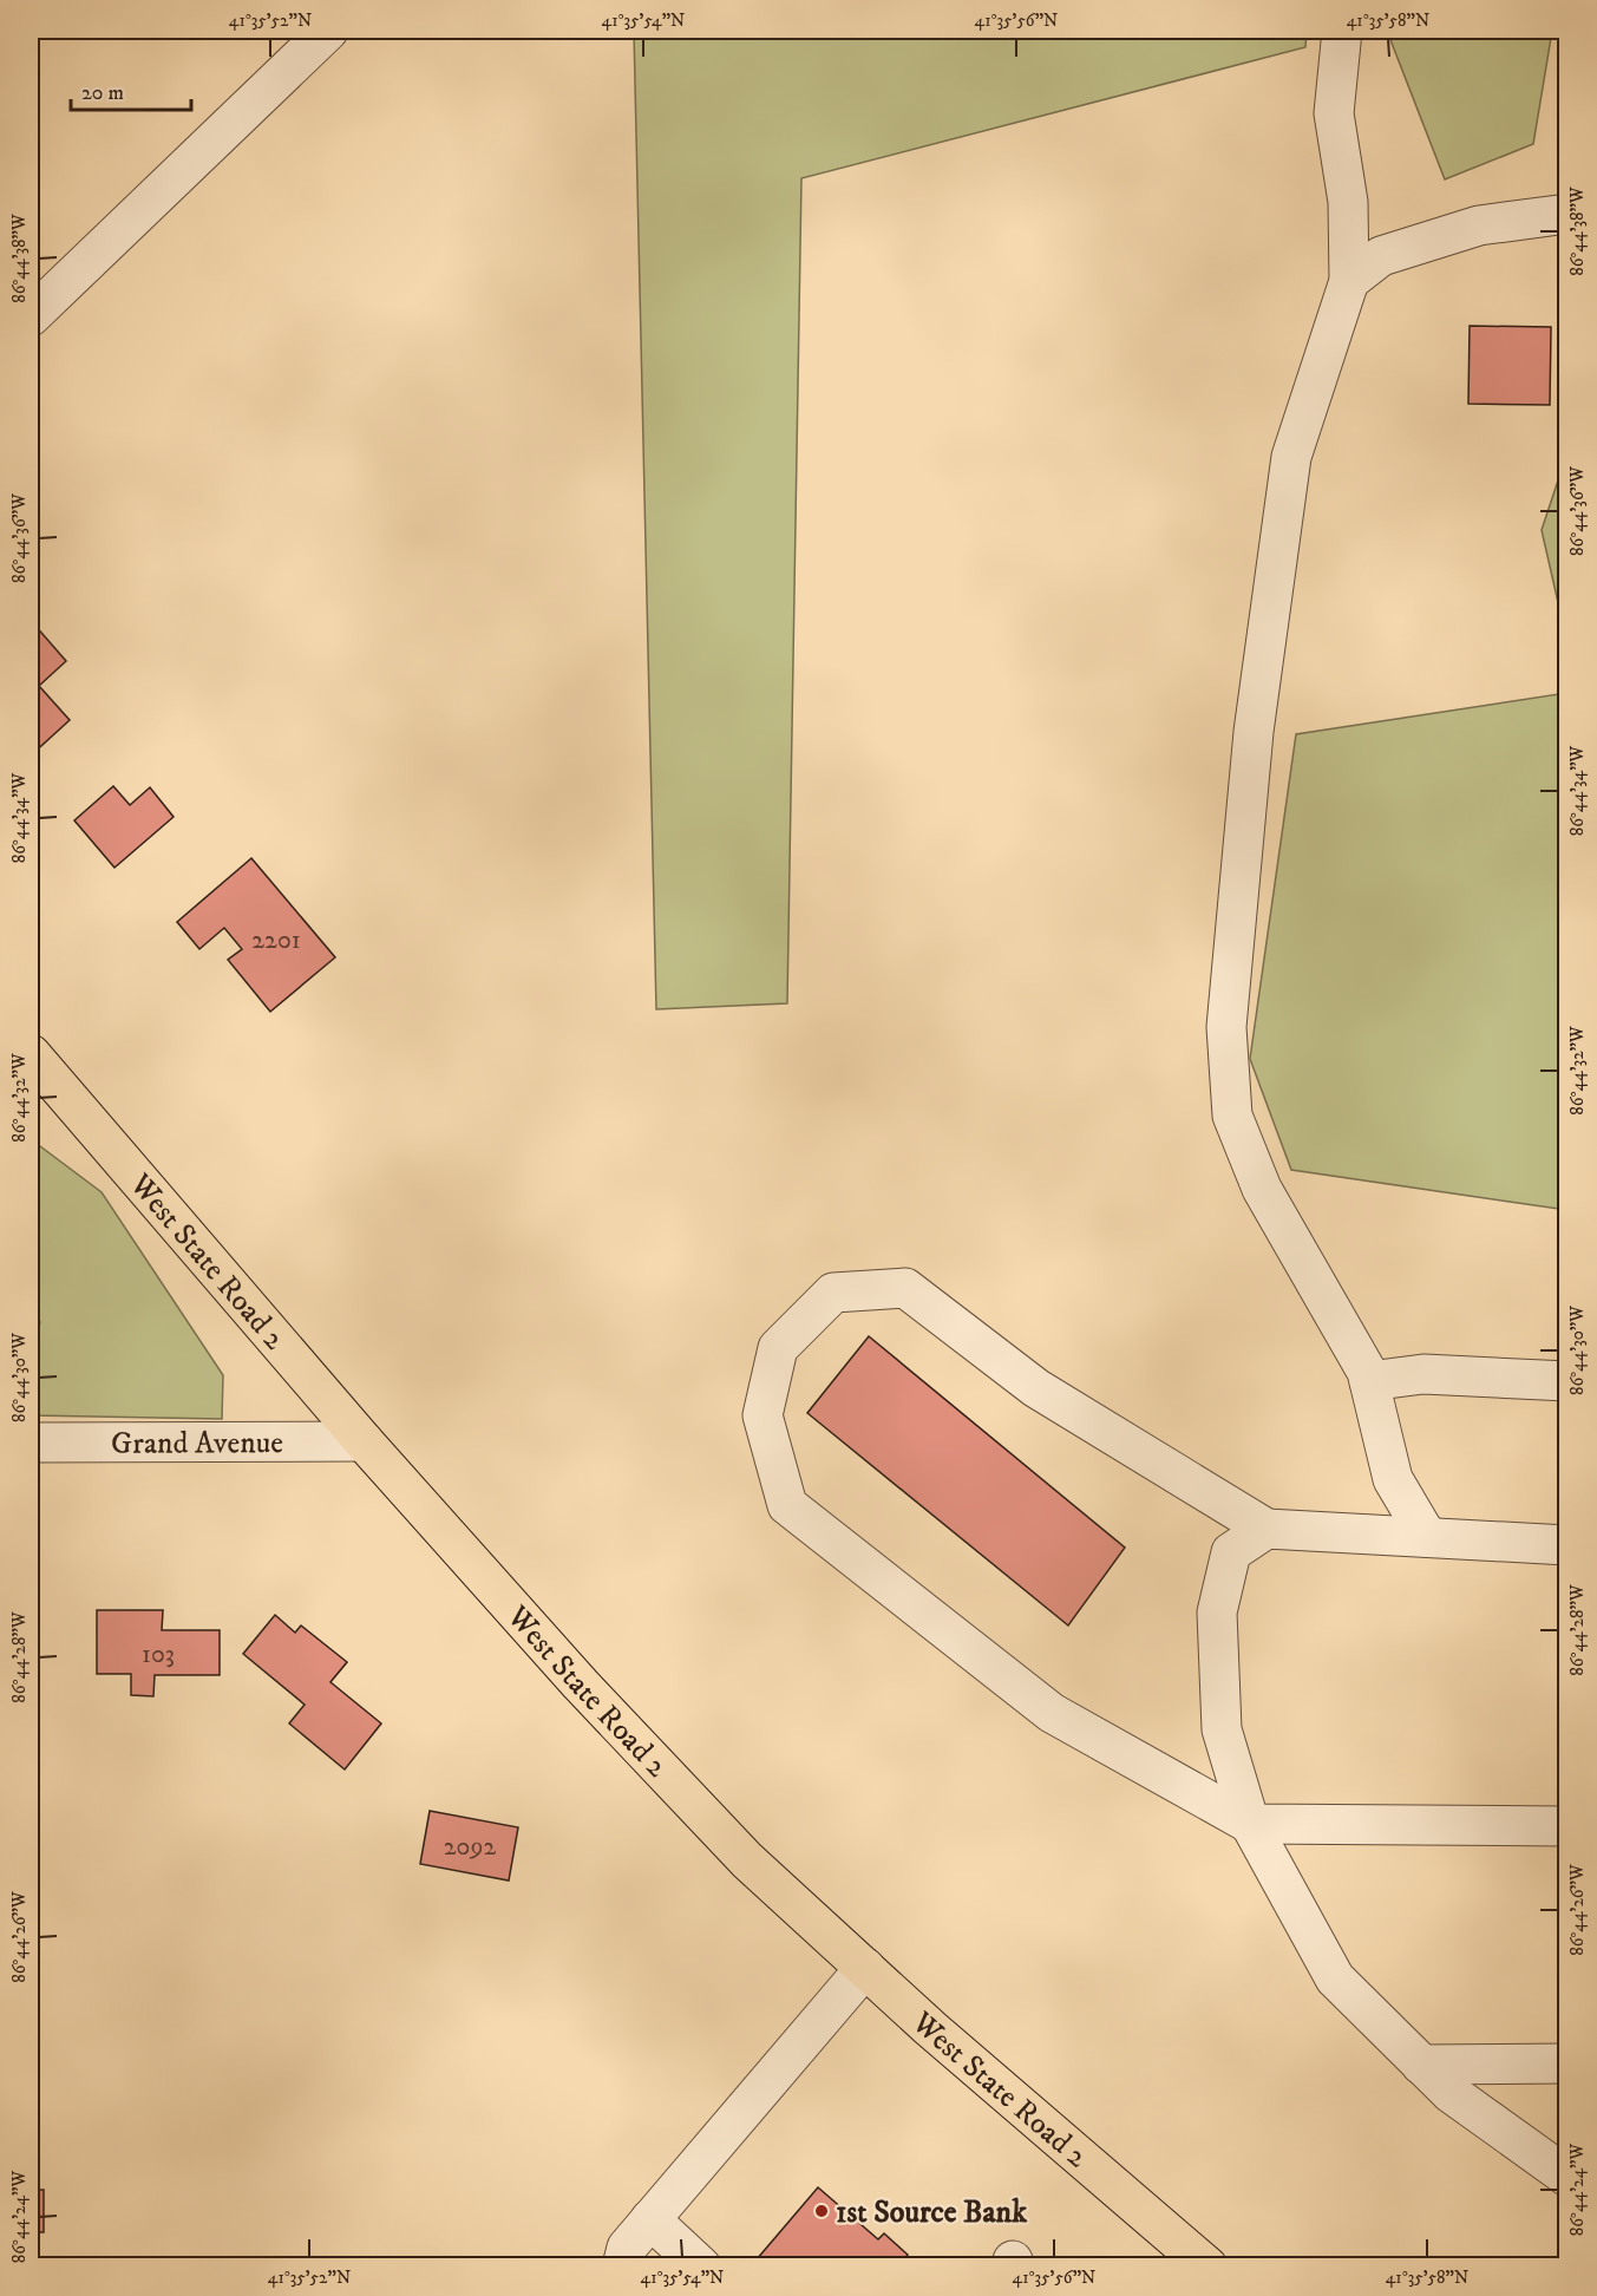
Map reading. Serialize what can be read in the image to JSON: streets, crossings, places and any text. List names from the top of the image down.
{
  "streets": {
    "main road": ["West State Road 2"],
    "street": ["Grand Avenue"]
  },
  "crossings": [
    ["West State Road 2", "Grand Avenue"]
  ],
  "places": ["1st Source Bank"],
  "house_numbers": ["2201", "103", "2092"],
  "scale_bar": "20 m",
  "coordinates": [
    "41°35'52\"N",
    "41°35'54\"N",
    "41°35'56\"N",
    "41°35'58\"N",
    "86°44'38\"W",
    "86°44'36\"W",
    "86°44'34\"W",
    "86°44'32\"W",
    "86°44'30\"W",
    "86°44'28\"W",
    "86°44'26\"W",
    "86°44'24\"W"
  ]
}
